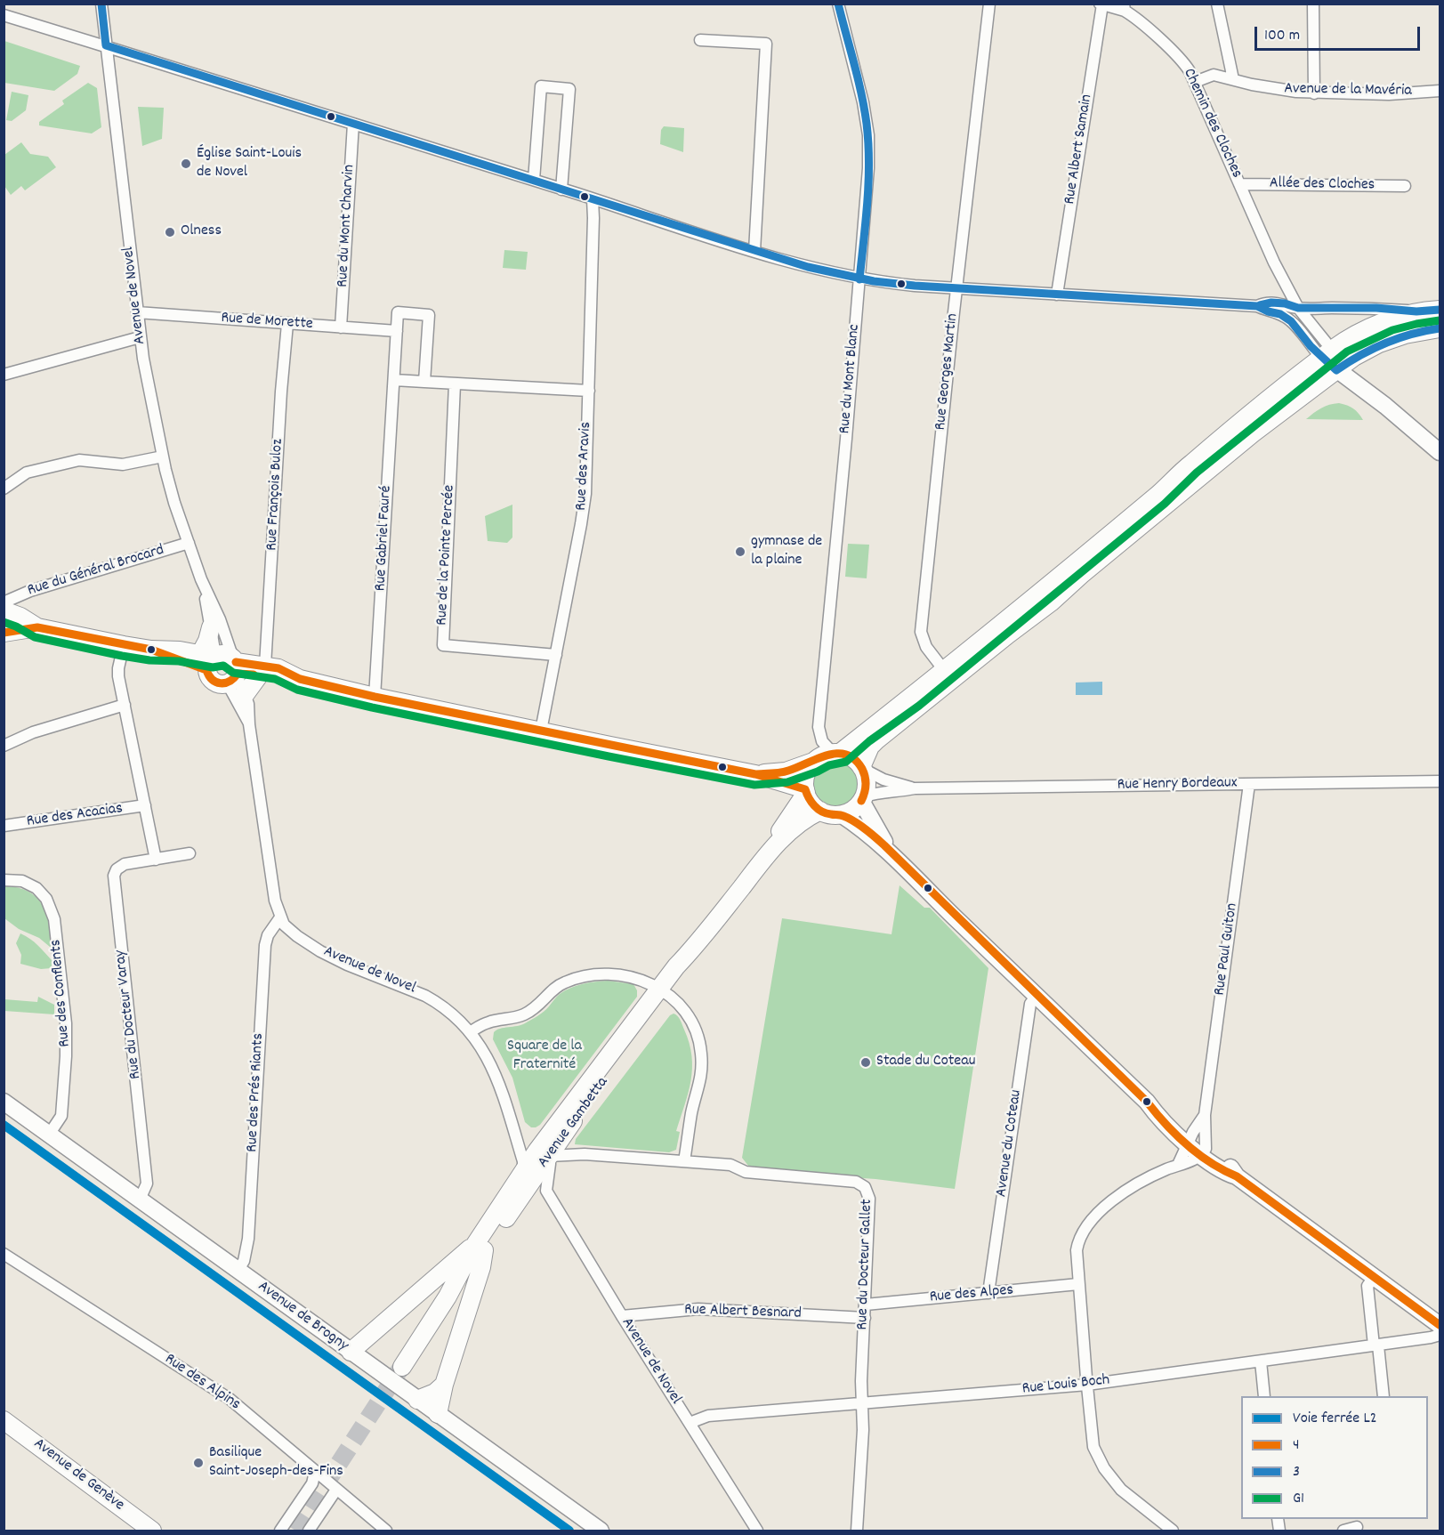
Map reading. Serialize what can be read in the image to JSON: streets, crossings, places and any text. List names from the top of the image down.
{
  "streets": {
    "main road": [
      "Chemin des Cloches",
      "Avenue Gambetta",
      "Avenue de Brogny",
      "Avenue de Genève"
    ],
    "street": [
      "Avenue de la Mavéria",
      "Rue Albert Samain",
      "Allée des Cloches",
      "Rue du Mont Charvin",
      "Avenue de Novel",
      "Rue de Morette",
      "Rue Georges Martin",
      "Rue du Mont Blanc",
      "Rue des Aravis",
      "Rue François Buloz",
      "Rue Gabriel Fauré",
      "Rue de la Pointe Percée",
      "Rue du Général Brocard",
      "Rue Henry Bordeaux",
      "Rue des Acacias",
      "Rue Paul Guiton",
      "Rue des Conflents",
      "Rue du Docteur Varay",
      "Rue des Prés Riants",
      "Avenue du Coteau",
      "Rue du Docteur Gallet",
      "Rue des Alpes",
      "Rue Albert Besnard",
      "Rue des Alpins",
      "Rue Louis Boch"
    ]
  },
  "crossings": [
    ["Avenue de la Mavéria", "Chemin des Cloches"],
    ["Chemin des Cloches", "Allée des Cloches"],
    ["Rue du Mont Charvin", "Rue de Morette"],
    ["Avenue de Novel", "Rue de Morette"],
    ["Avenue de Novel", "Rue du Général Brocard"],
    ["Avenue de Novel", "Rue des Prés Riants"],
    ["Avenue de Novel", "Avenue Gambetta"],
    ["Avenue de Novel", "Rue Albert Besnard"],
    ["Avenue de Novel", "Rue Louis Boch"],
    ["Rue de Morette", "Rue François Buloz"],
    ["Rue du Mont Blanc", "Rue Henry Bordeaux"],
    ["Rue du Mont Blanc", "Avenue Gambetta"],
    ["Rue des Aravis", "Rue de la Pointe Percée"],
    ["Rue Henry Bordeaux", "Rue Paul Guiton"],
    ["Rue Henry Bordeaux", "Avenue Gambetta"],
    ["Rue des Conflents", "Avenue de Brogny"],
    ["Rue du Docteur Varay", "Avenue de Brogny"],
    ["Rue des Prés Riants", "Avenue de Brogny"],
    ["Avenue Gambetta", "Rue du Docteur Gallet"],
    ["Avenue du Coteau", "Rue des Alpes"],
    ["Rue du Docteur Gallet", "Rue des Alpes"],
    ["Rue du Docteur Gallet", "Rue Albert Besnard"],
    ["Rue du Docteur Gallet", "Rue Louis Boch"]
  ],
  "parks": ["Square de la Fraternité"],
  "places": [
    "Église Saint-Louis de Novel",
    "Olness",
    "gymnase de la plaine",
    "Stade du Coteau",
    "Basilique Saint-Joseph-des-Fins"
  ],
  "lines": [
    "transit line 3",
    "transit line G1",
    "transit line 4",
    "rail line L2"
  ],
  "legend": [
    "Voie ferrée L2",
    "4",
    "3",
    "G1"
  ],
  "scale_bar": "100 m"
}
